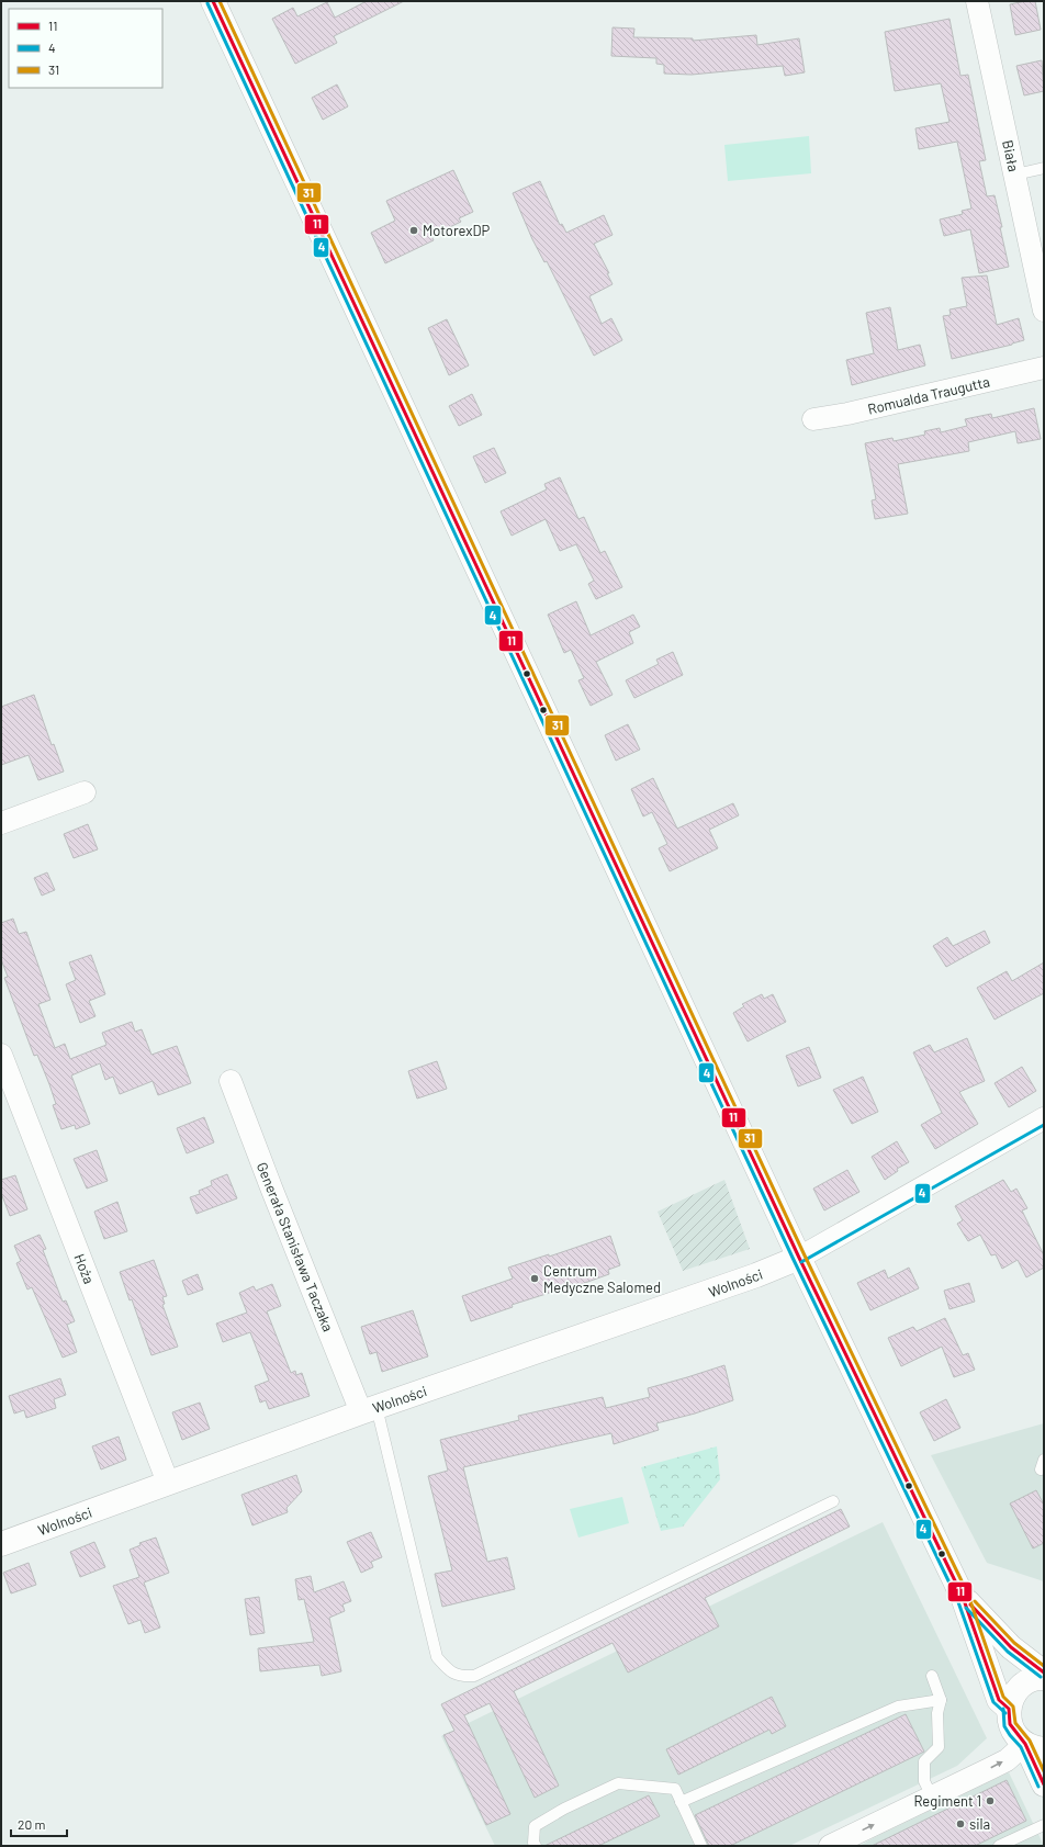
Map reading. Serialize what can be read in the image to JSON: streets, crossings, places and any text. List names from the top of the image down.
{
  "streets": {
    "main road": ["Wolności"],
    "street": [
      "Biała",
      "Romualda Traugutta",
      "Generała Stanisława Taczaka",
      "Hoża"
    ]
  },
  "crossings": [
    ["Generała Stanisława Taczaka", "Wolności"],
    ["Hoża", "Wolności"]
  ],
  "places": [
    "MotorexDP",
    "Centrum Medyczne Salomed",
    "Regiment 1",
    "sila"
  ],
  "lines": ["transit line 11", "transit line 31", "transit line 4"],
  "legend": ["11", "4", "31"],
  "scale_bar": "20 m"
}
